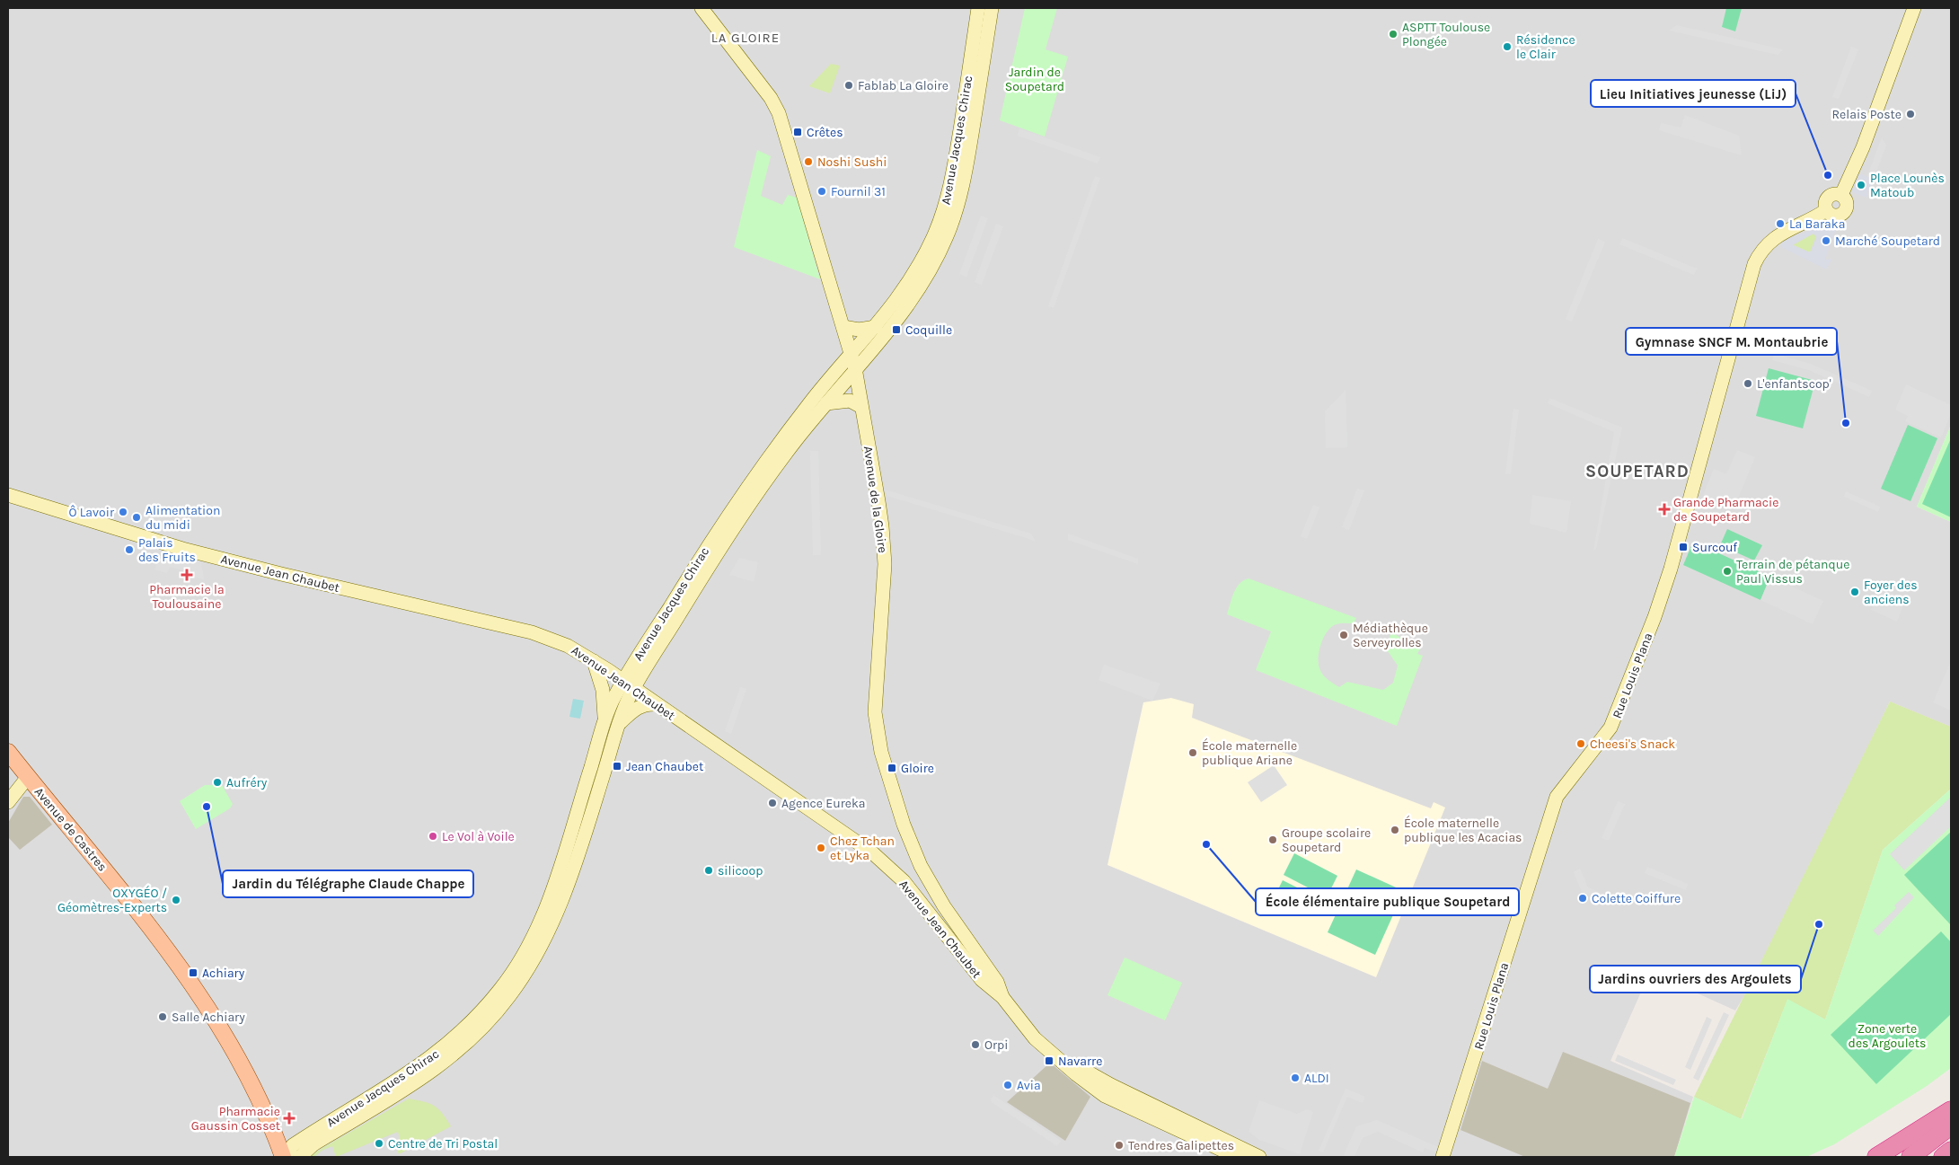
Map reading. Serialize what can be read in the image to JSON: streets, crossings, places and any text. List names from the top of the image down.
{
  "streets": {
    "main road": [
      "Avenue Jacques Chirac",
      "Avenue de la Gloire",
      "Avenue Jean Chaubet",
      "Rue Louis Plana",
      "Avenue de Castres"
    ]
  },
  "crossings": [
    ["Avenue Jacques Chirac", "Avenue de la Gloire"],
    ["Avenue Jacques Chirac", "Avenue Jean Chaubet"],
    ["Avenue Jacques Chirac", "Avenue de Castres"],
    ["Avenue de la Gloire", "Avenue Jean Chaubet"]
  ],
  "districts": ["LA GLOIRE", "SOUPETARD"],
  "parks": ["Jardin de Soupetard", "Zone verte des Argoulets"],
  "places": {
    "other": [
      "ASPTT Toulouse Plongée",
      "Résidence le Clair",
      "Fablab La Gloire",
      "Relais Poste",
      "Noshi Sushi",
      "Lieu Initiatives jeunesse (LiJ)",
      "Place Lounès Matoub",
      "Fournil 31",
      "La Baraka",
      "Marché Soupetard",
      "L'enfantscop'",
      "Gymnase SNCF M. Montaubrie",
      "Ô Lavoir",
      "Alimentation du midi",
      "Palais des Fruits",
      "Terrain de pétanque Paul Vissus",
      "Foyer des anciens",
      "Médiathèque Serveyrolles",
      "Cheesi's Snack",
      "École maternelle publique Ariane",
      "Aufréry",
      "Agence Eureka",
      "Jardin du Télégraphe Claude Chappe",
      "École maternelle publique les Acacias",
      "Le Vol à Voile",
      "Groupe scolaire Soupetard",
      "École élémentaire publique Soupetard",
      "Chez Tchan et Lyka",
      "silicoop",
      "Colette Coiffure",
      "OXYGÉO / Géomètres-Experts",
      "Jardins ouvriers des Argoulets",
      "Salle Achiary",
      "Orpi",
      "ALDI",
      "Avia",
      "Centre de Tri Postal",
      "Tendres Galipettes"
    ],
    "transit": [
      "Crêtes",
      "Coquille",
      "Surcouf",
      "Jean Chaubet",
      "Gloire",
      "Achiary",
      "Navarre"
    ],
    "health": ["Grande Pharmacie de Soupetard", "Pharmacie la Toulousaine", "Pharmacie Gaussin Cosset"]
  }
}
